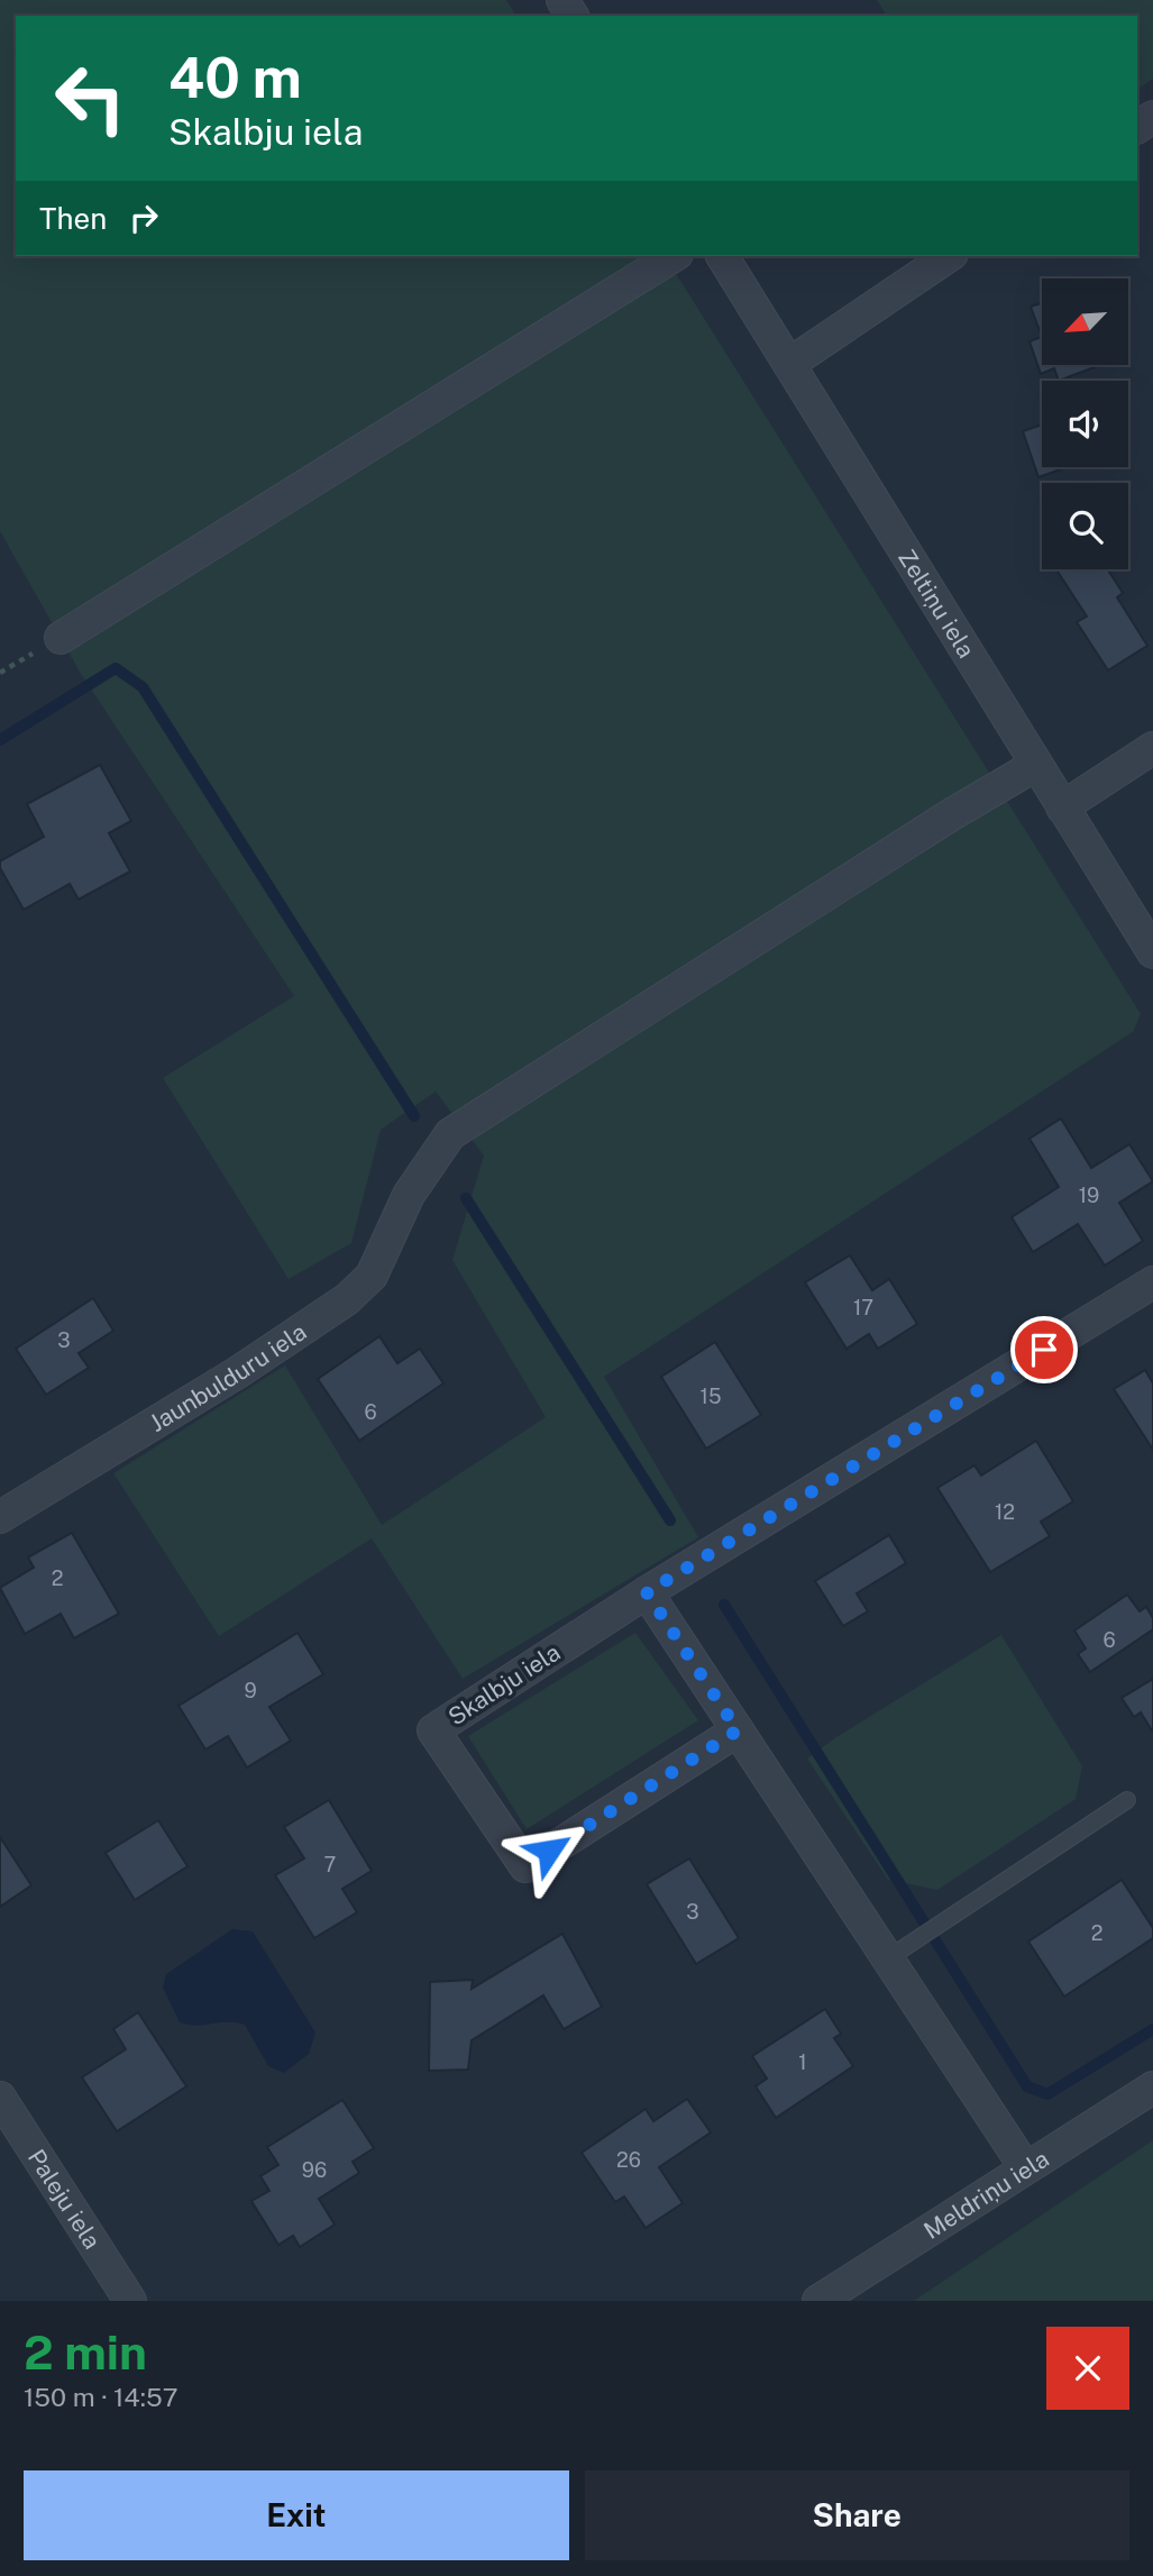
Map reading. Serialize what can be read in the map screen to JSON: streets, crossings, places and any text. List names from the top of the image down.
{
  "streets": {
    "street": [
      "Zeltiņu iela",
      "Jaunbulduru iela",
      "Skalbju iela",
      "Meldriņu iela",
      "Paleju iela"
    ]
  },
  "crossings": [
    ["Zeltiņu iela", "Jaunbulduru iela"]
  ],
  "house_numbers": [
    "19",
    "17",
    "3",
    "15",
    "6",
    "12",
    "2",
    "6",
    "9",
    "7",
    "3",
    "2",
    "1",
    "26",
    "96"
  ],
  "north": "bottom left",
  "page": {
    "turn": ["40 m", "Skalbju iela"],
    "then": "Then",
    "heading": ["2 min", "150 m · 14:57"],
    "buttons": ["Exit", "Share"]
  }
}
